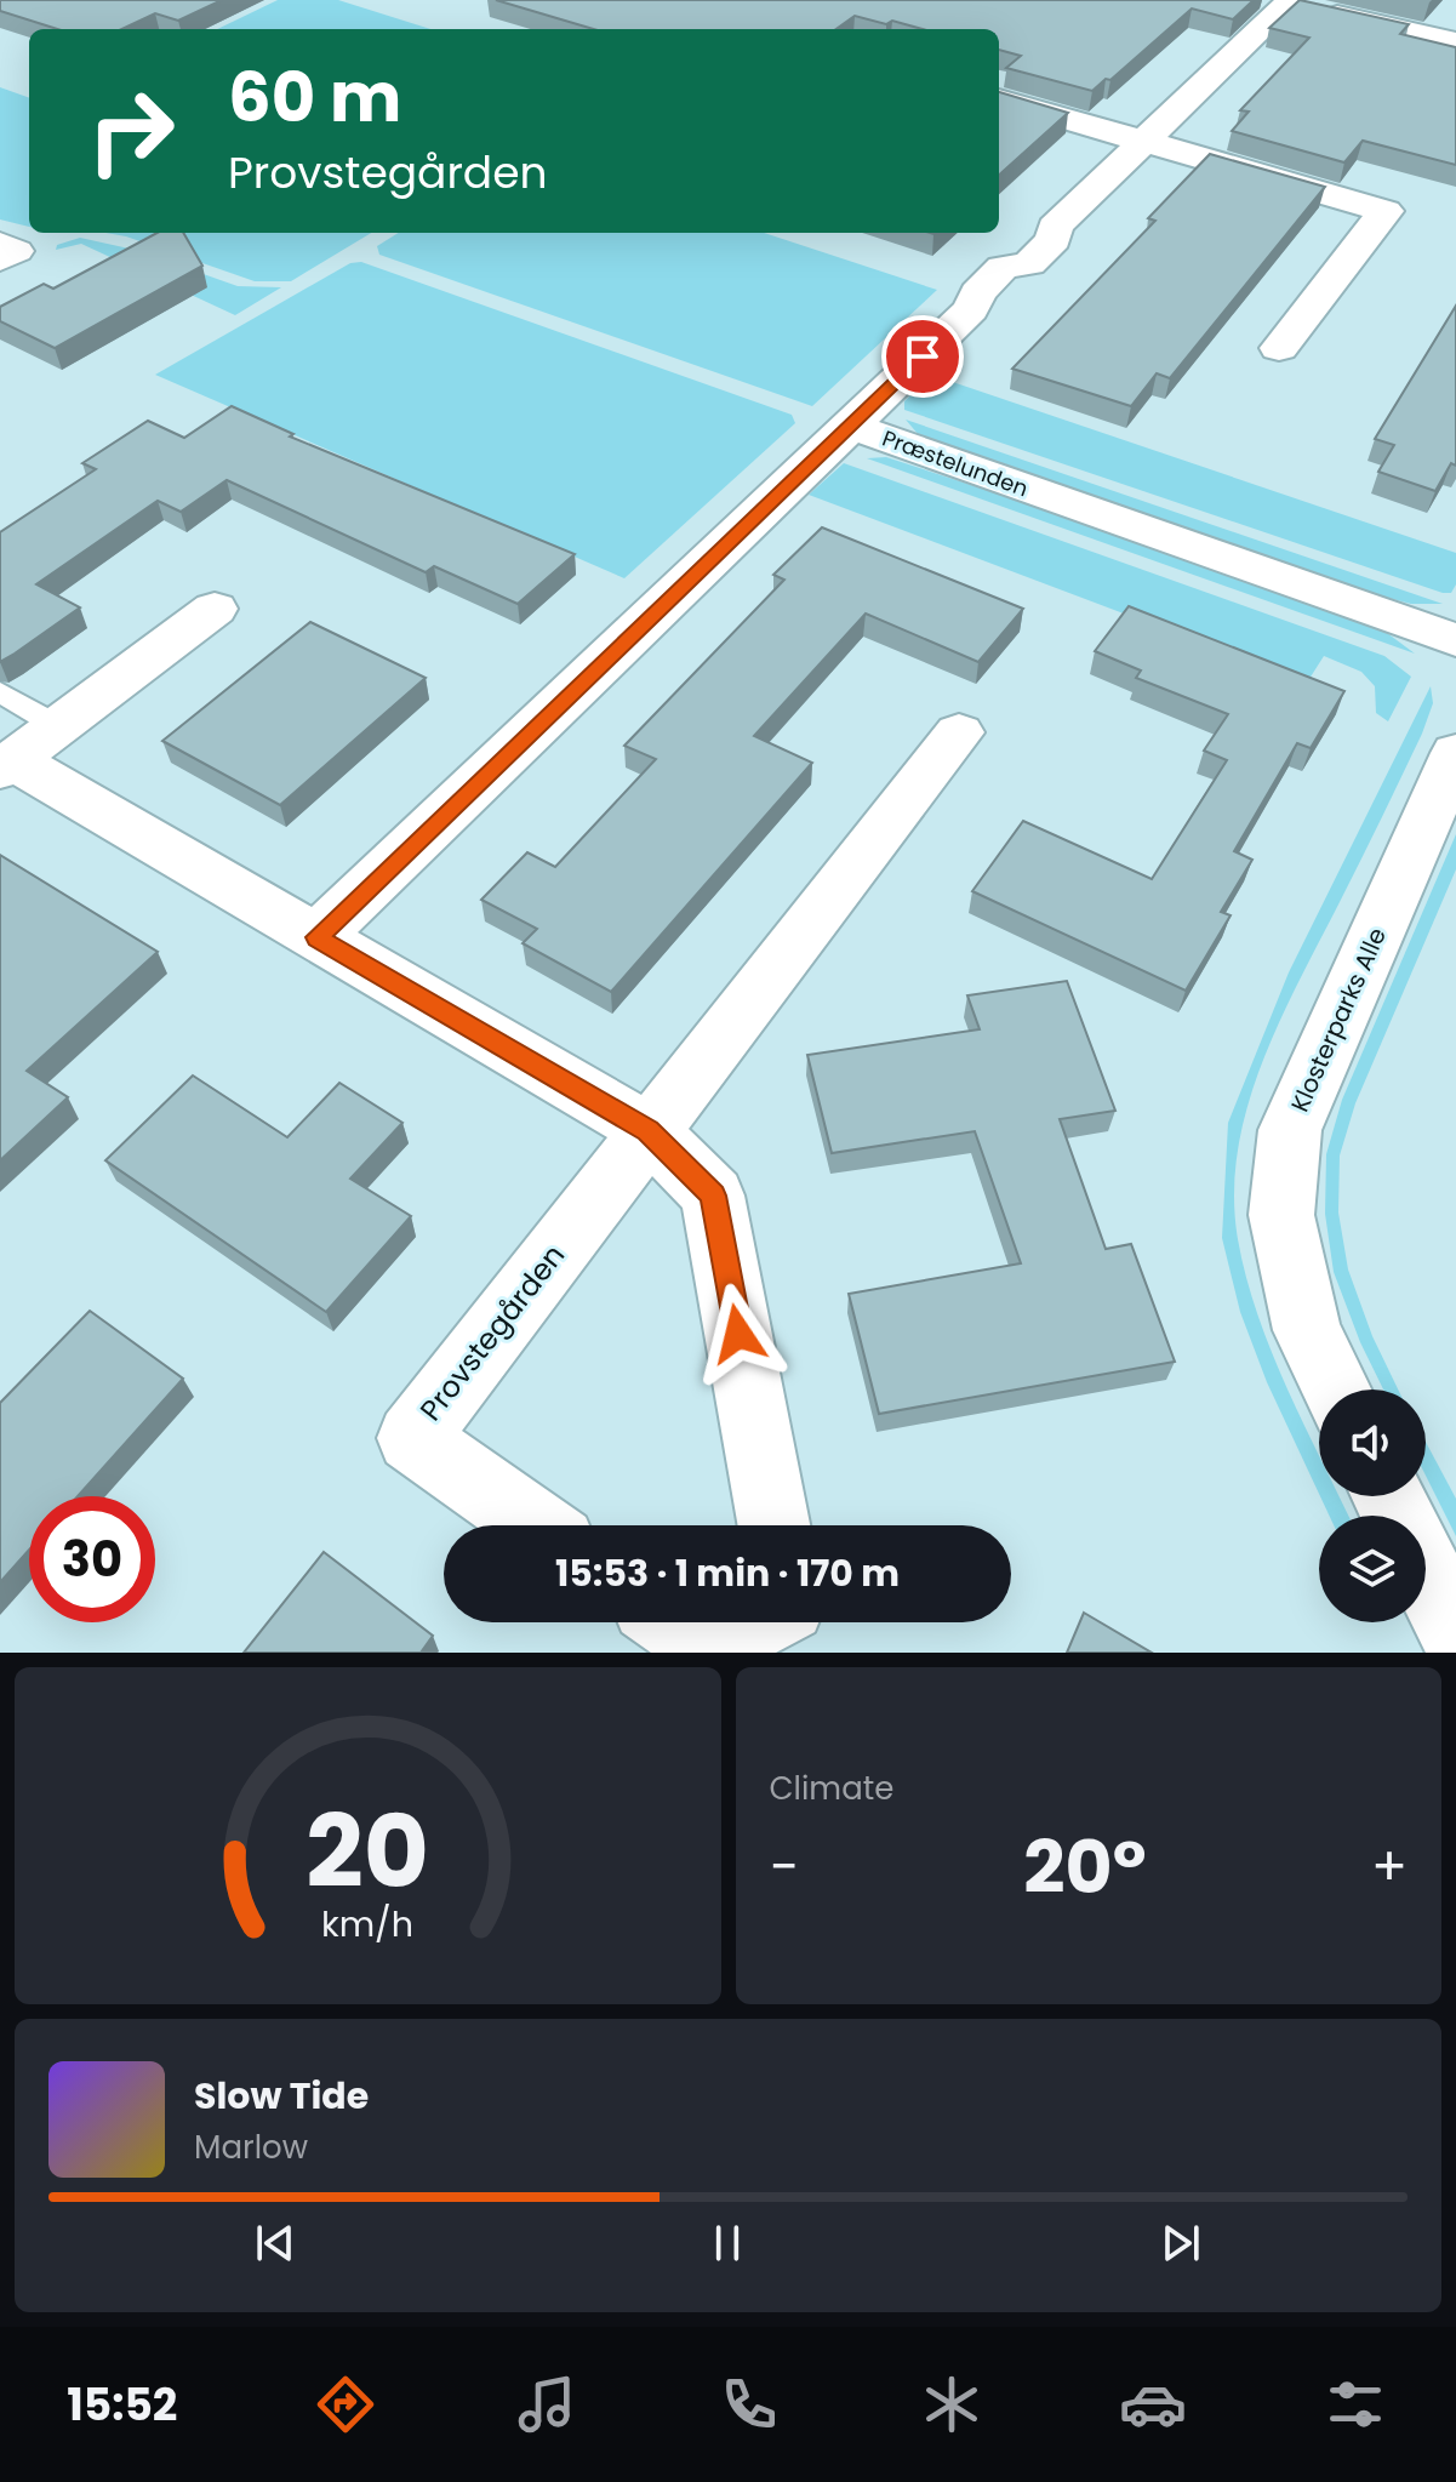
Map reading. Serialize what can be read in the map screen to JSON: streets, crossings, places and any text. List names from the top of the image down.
{
  "streets": {
    "street": ["Præstelunden", "Klosterparks Alle", "Provstegården"]
  },
  "page": {
    "turn": ["60 m", "Provstegården"],
    "limit": "30",
    "trip": "15:53 · 1 min · 170 m",
    "tile": "Climate",
    "heat": ["−", "20°", "+"],
    "song": ["Slow Tide", "Marlow"],
    "tabs": "15:52",
    "gauge": ["20", "km/h"]
  }
}
